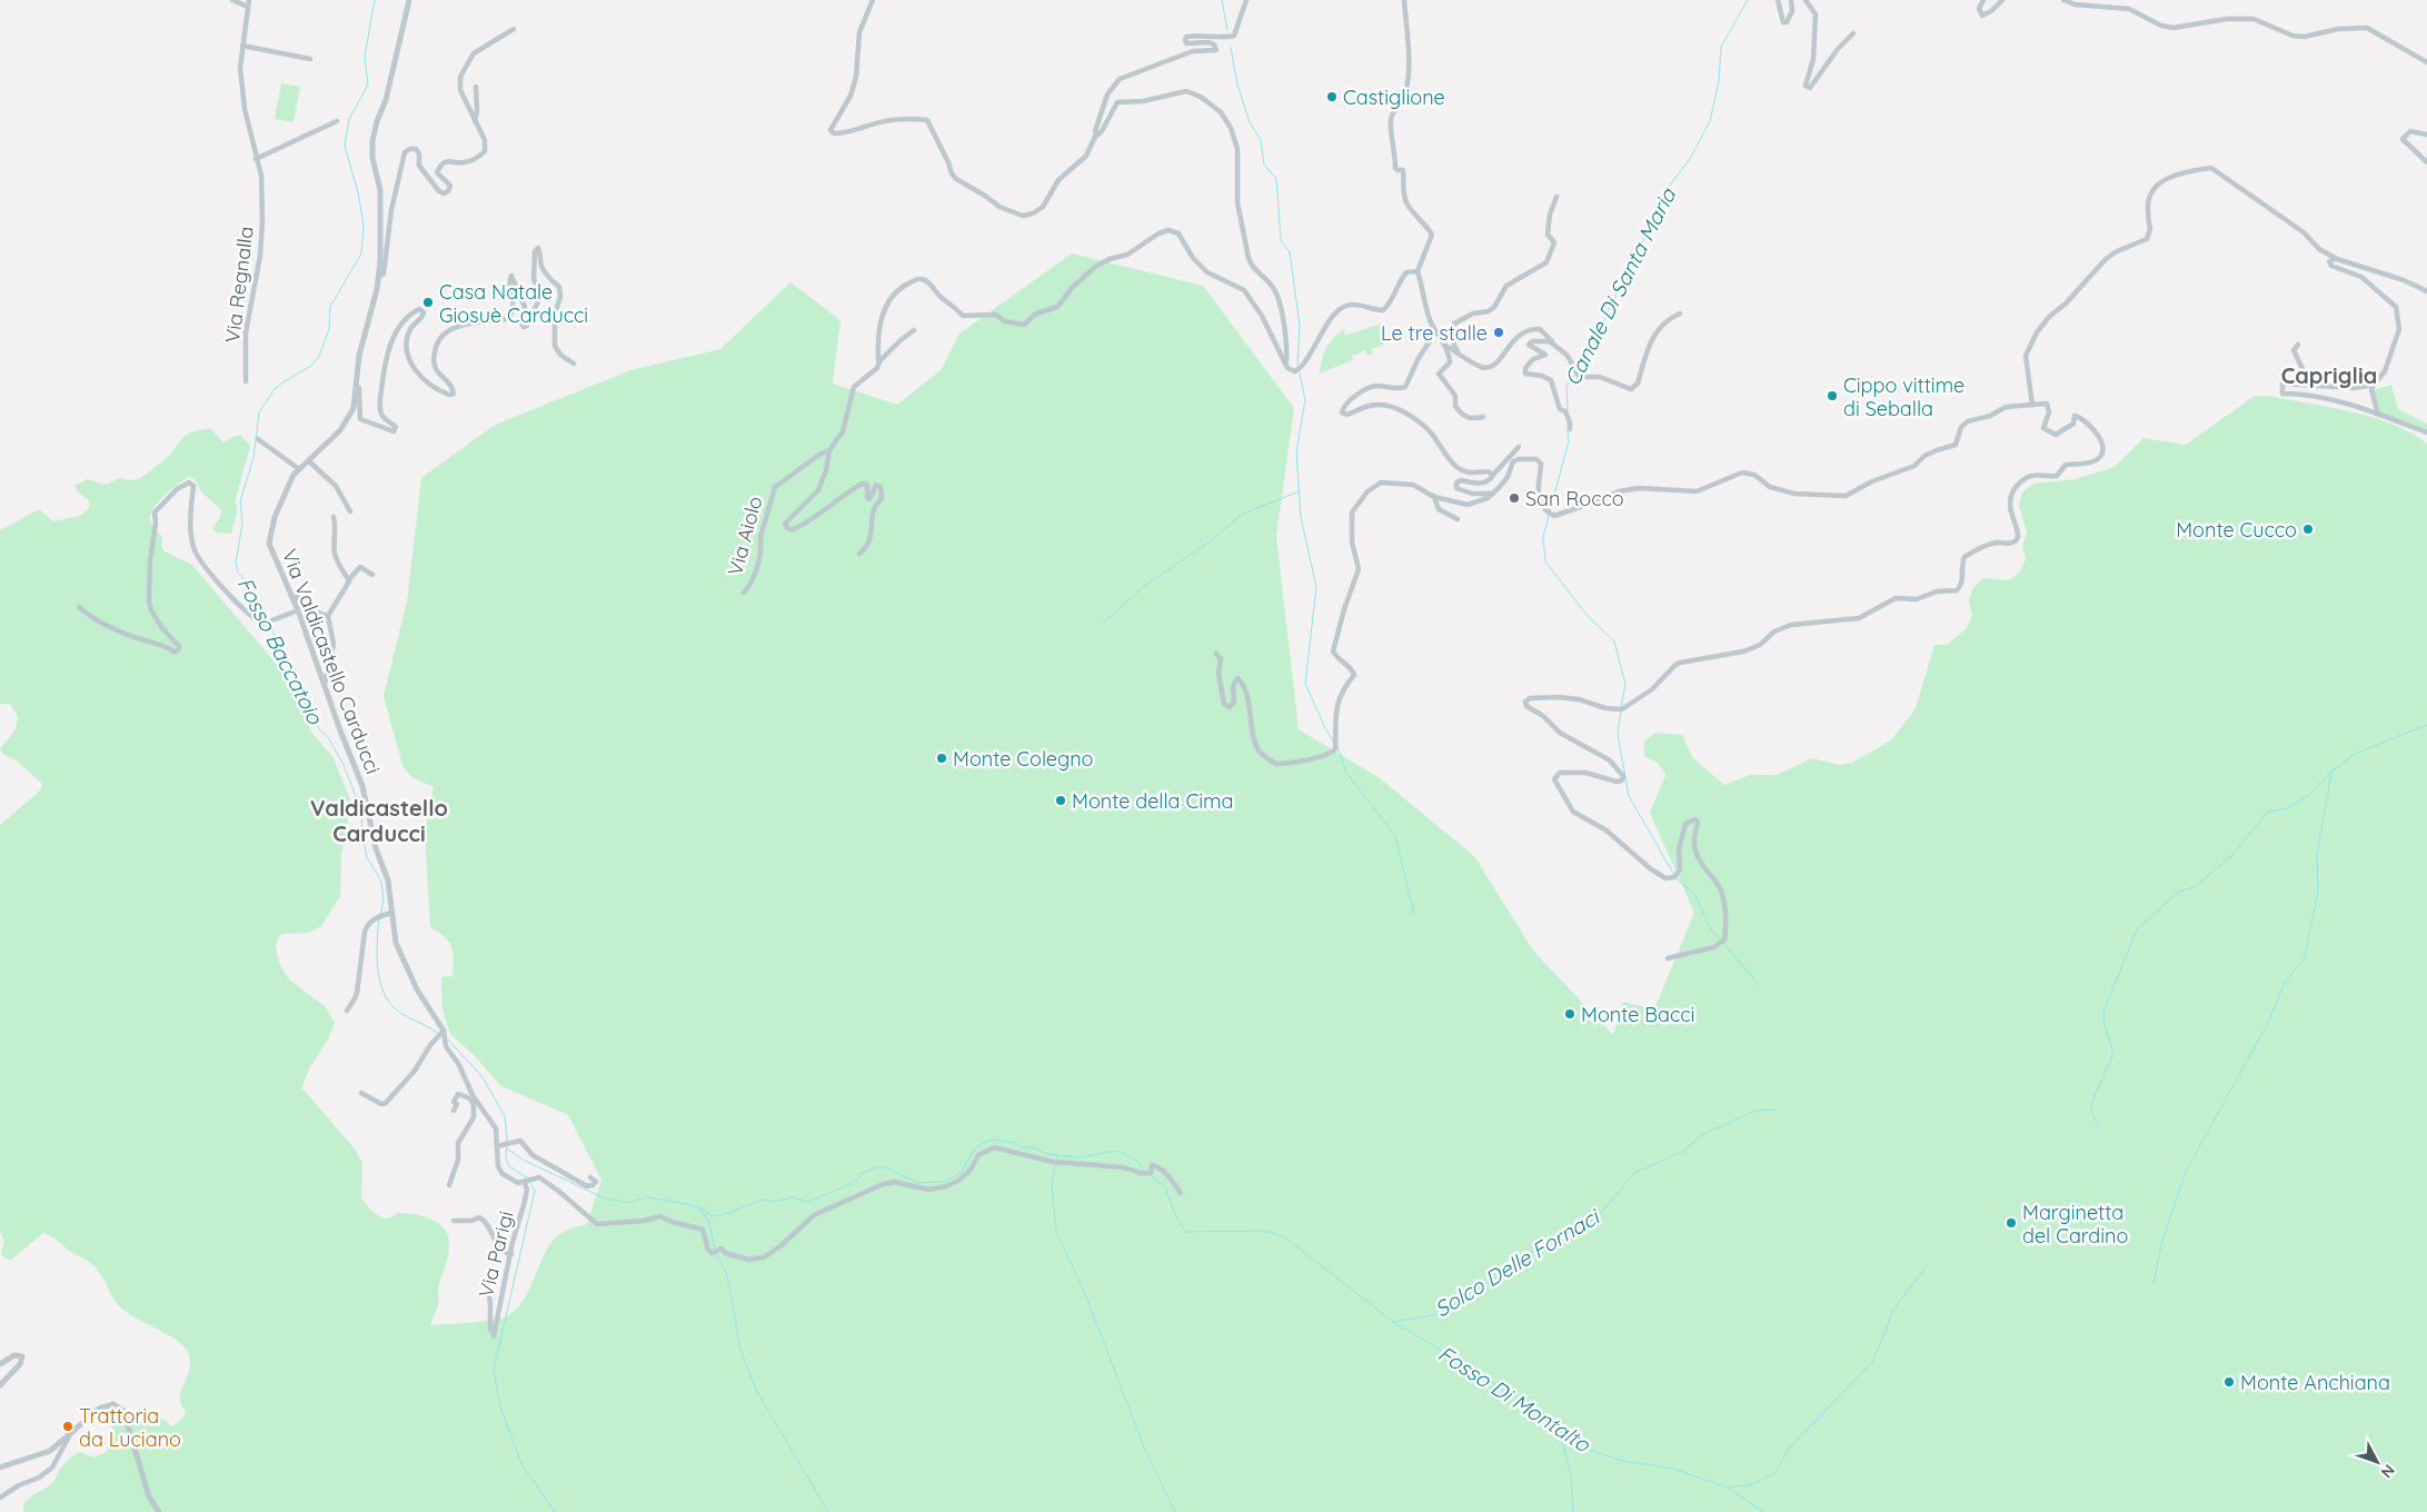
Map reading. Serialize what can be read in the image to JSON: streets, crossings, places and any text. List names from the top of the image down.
{
  "streets": {
    "street": [
      "Via Regnalla",
      "Via Aiolo",
      "Via Valdicastello Carducci",
      "Via Parigi"
    ]
  },
  "crossings": [
    ["Via Valdicastello Carducci", "Via Parigi"]
  ],
  "districts": ["Capriglia", "Valdicastello Carducci"],
  "water": [
    "Canale Di Santa Maria",
    "Fosso Baccatoio",
    "Solco Delle Fornaci",
    "Fosso Di Montalto"
  ],
  "places": [
    "Castiglione",
    "Casa Natale Giosuè Carducci",
    "Le tre stalle",
    "Cippo vittime di Seballa",
    "San Rocco",
    "Monte Cucco",
    "Monte Colegno",
    "Monte della Cima",
    "Monte Bacci",
    "Marginetta del Cardino",
    "Monte Anchiana",
    "Trattoria da Luciano"
  ],
  "north": "bottom right"
}
